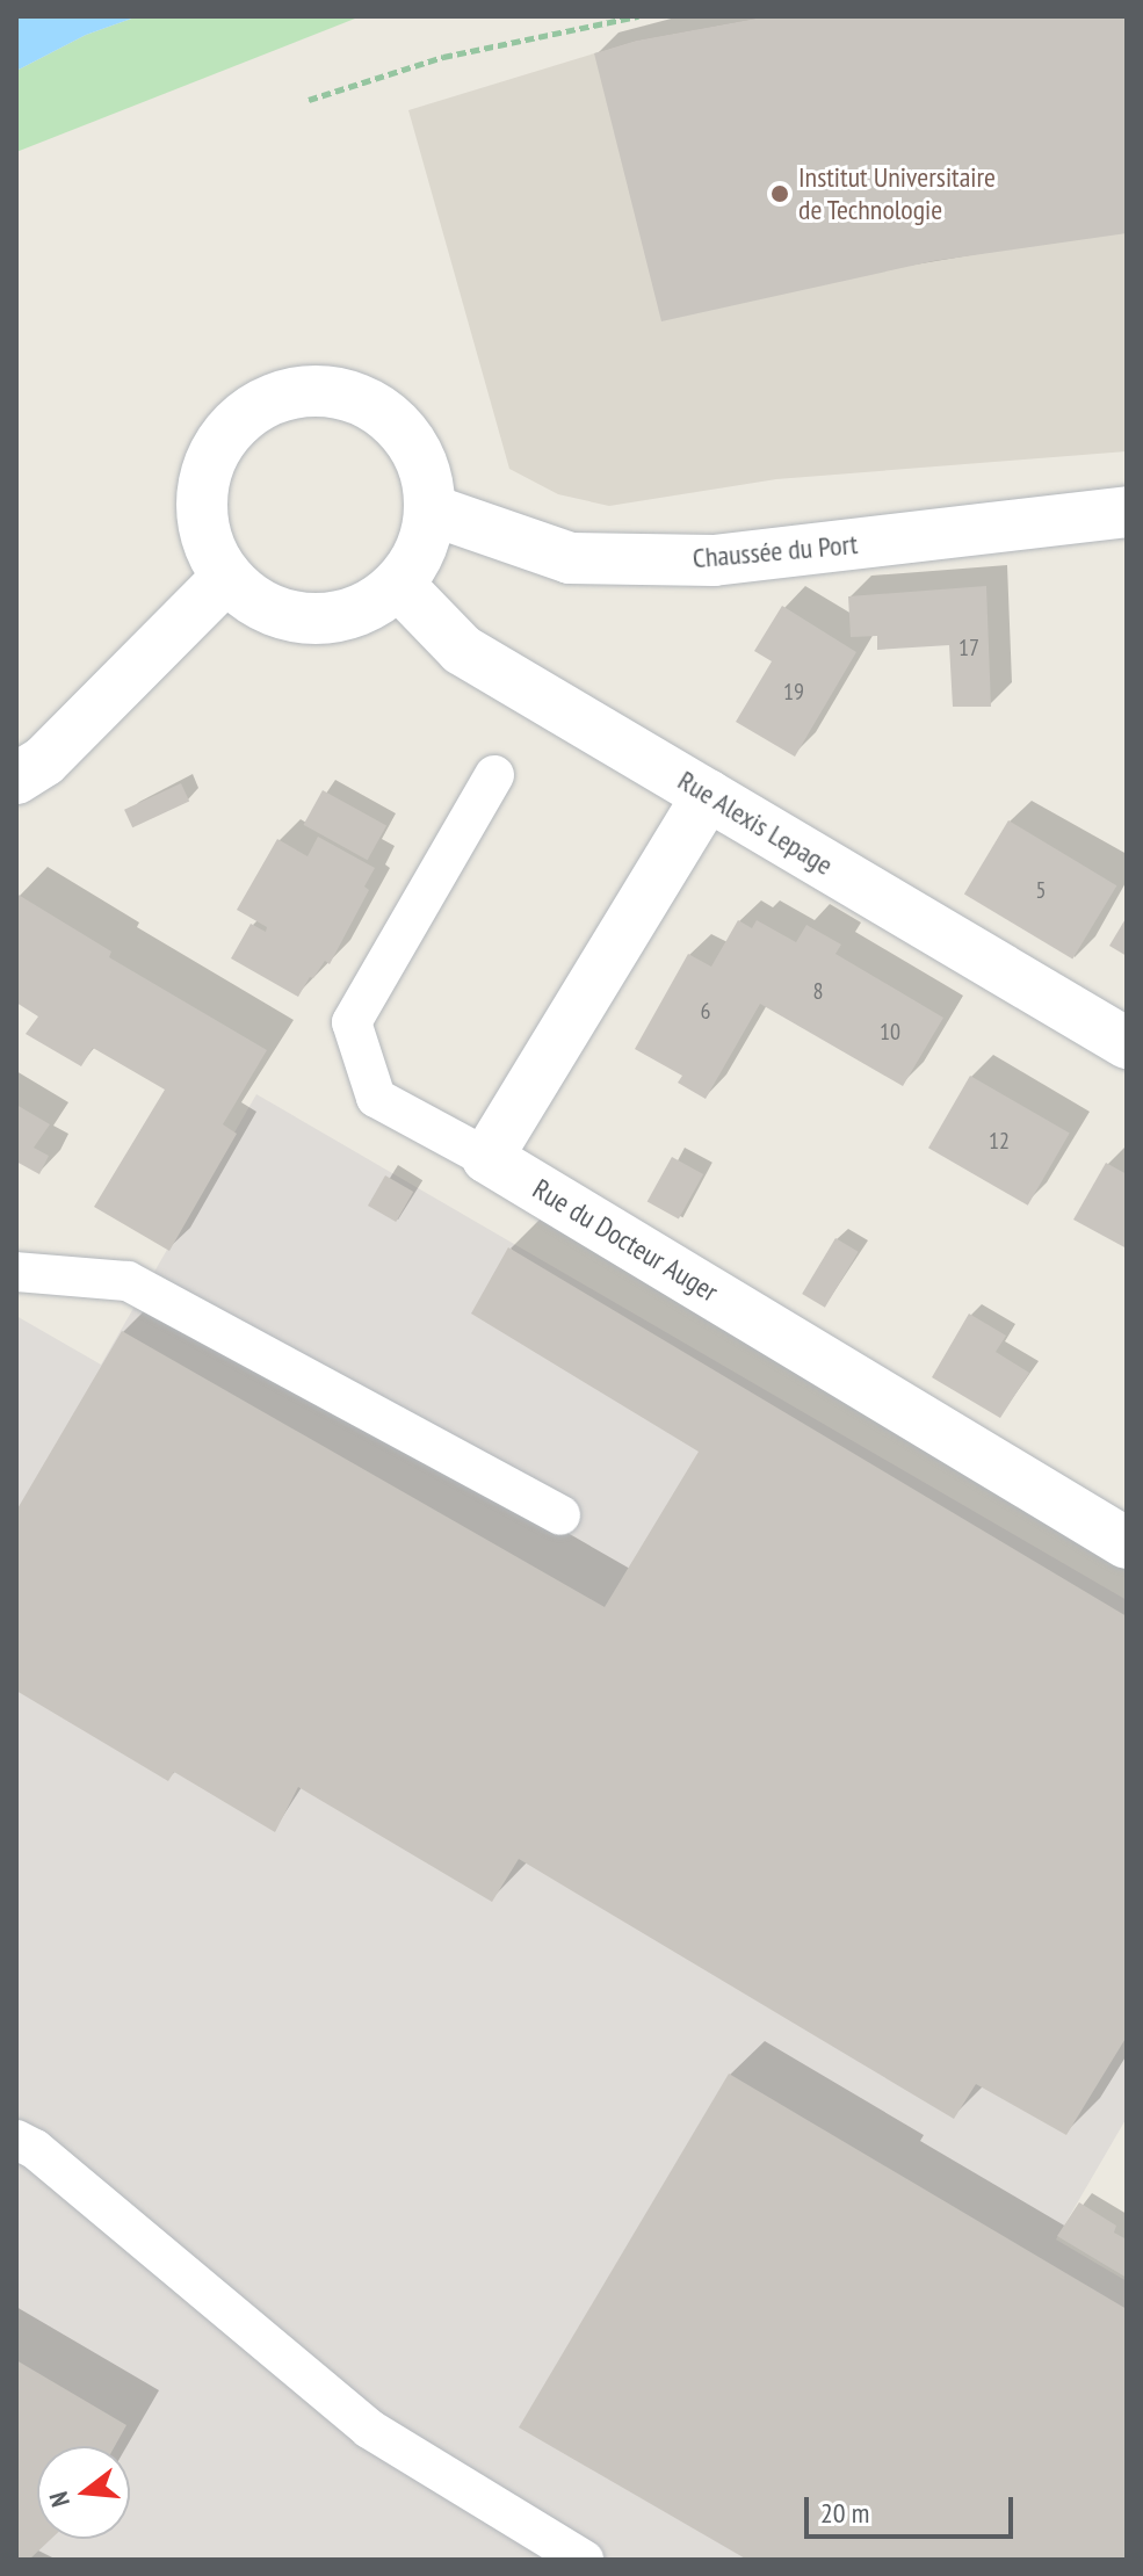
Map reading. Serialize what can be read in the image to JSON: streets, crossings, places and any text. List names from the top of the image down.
{
  "streets": {
    "street": ["Chaussée du Port", "Rue Alexis Lepage", "Rue du Docteur Auger"]
  },
  "crossings": [
    ["Chaussée du Port", "Rue Alexis Lepage"]
  ],
  "places": ["Institut Universitaire de Technologie"],
  "house_numbers": [
    "17",
    "19",
    "5",
    "8",
    "6",
    "10",
    "12"
  ],
  "scale_bar": "20 m",
  "north": "left"
}
